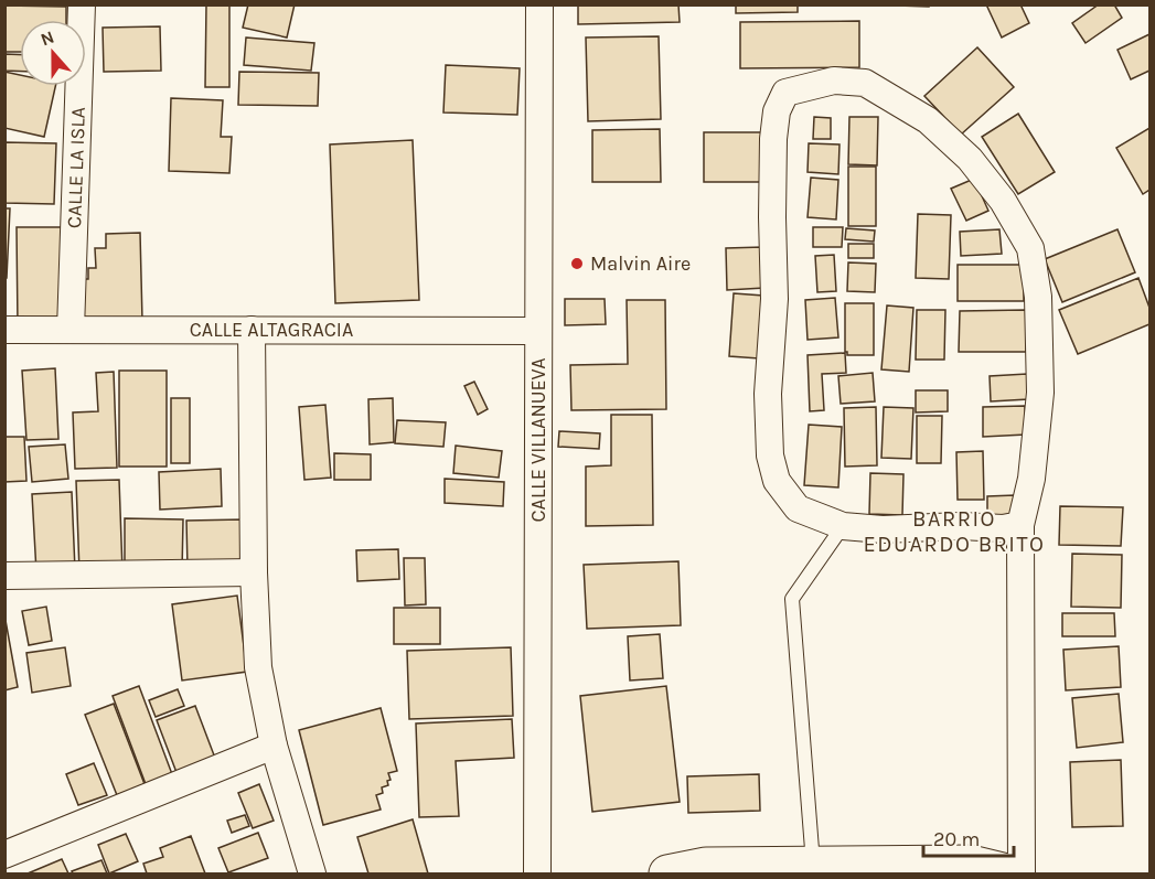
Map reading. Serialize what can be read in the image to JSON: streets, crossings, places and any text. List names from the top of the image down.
{
  "streets": {
    "street": ["CALLE LA ISLA", "CALLE ALTAGRACIA", "CALLE VILLANUEVA"]
  },
  "crossings": [
    ["CALLE LA ISLA", "CALLE ALTAGRACIA"],
    ["CALLE ALTAGRACIA", "CALLE VILLANUEVA"]
  ],
  "districts": ["BARRIO EDUARDO BRITO"],
  "places": ["Malvin Aire"],
  "scale_bar": "20 m",
  "north": "top"
}
